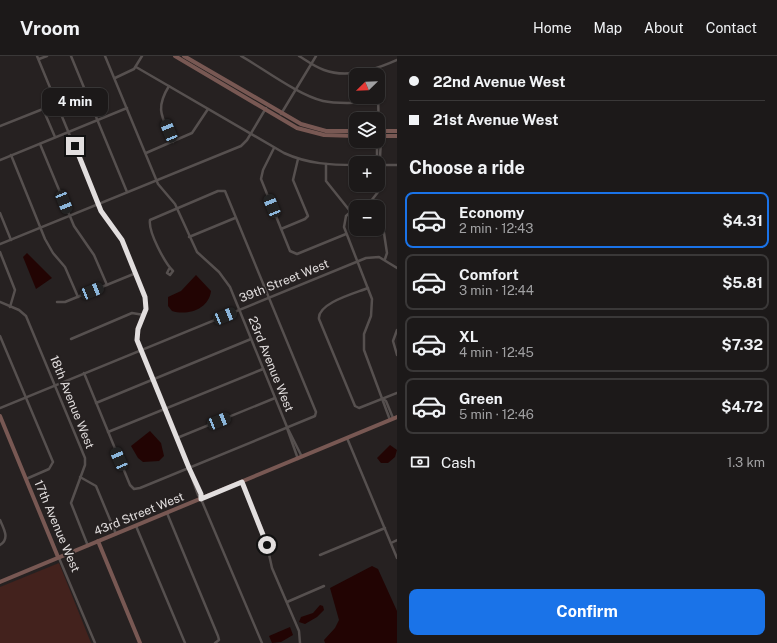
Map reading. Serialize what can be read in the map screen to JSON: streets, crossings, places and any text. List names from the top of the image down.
{
  "streets": {
    "street": [
      "39th Street West",
      "23rd Avenue West",
      "18th Avenue West",
      "43rd Street West",
      "17th Avenue West"
    ]
  },
  "crossings": [
    ["39th Street West", "23rd Avenue West"],
    ["39th Street West", "18th Avenue West"],
    ["23rd Avenue West", "43rd Street West"],
    ["18th Avenue West", "43rd Street West"],
    ["43rd Street West", "17th Avenue West"]
  ],
  "north": "bottom left",
  "page": {
    "header": "Vroom",
    "nav": [
      "Home",
      "Map",
      "About",
      "Contact"
    ],
    "banner": ["22nd Avenue West", "21st Avenue West"],
    "map_buttons": ["+", "−"],
    "bubble": "4 min",
    "heading": "Choose a ride",
    "list": [
      {
        "name": "Economy",
        "note": "2 min · 12:43",
        "value": "$4.31"
      },
      {
        "name": "Comfort",
        "note": "3 min · 12:44",
        "value": "$5.81"
      },
      {
        "name": "XL",
        "note": "4 min · 12:45",
        "value": "$7.32"
      },
      {
        "name": "Green",
        "note": "5 min · 12:46",
        "value": "$4.72"
      }
    ],
    "pay": ["Cash", "1.3 km"],
    "buttons": "Confirm"
  }
}
